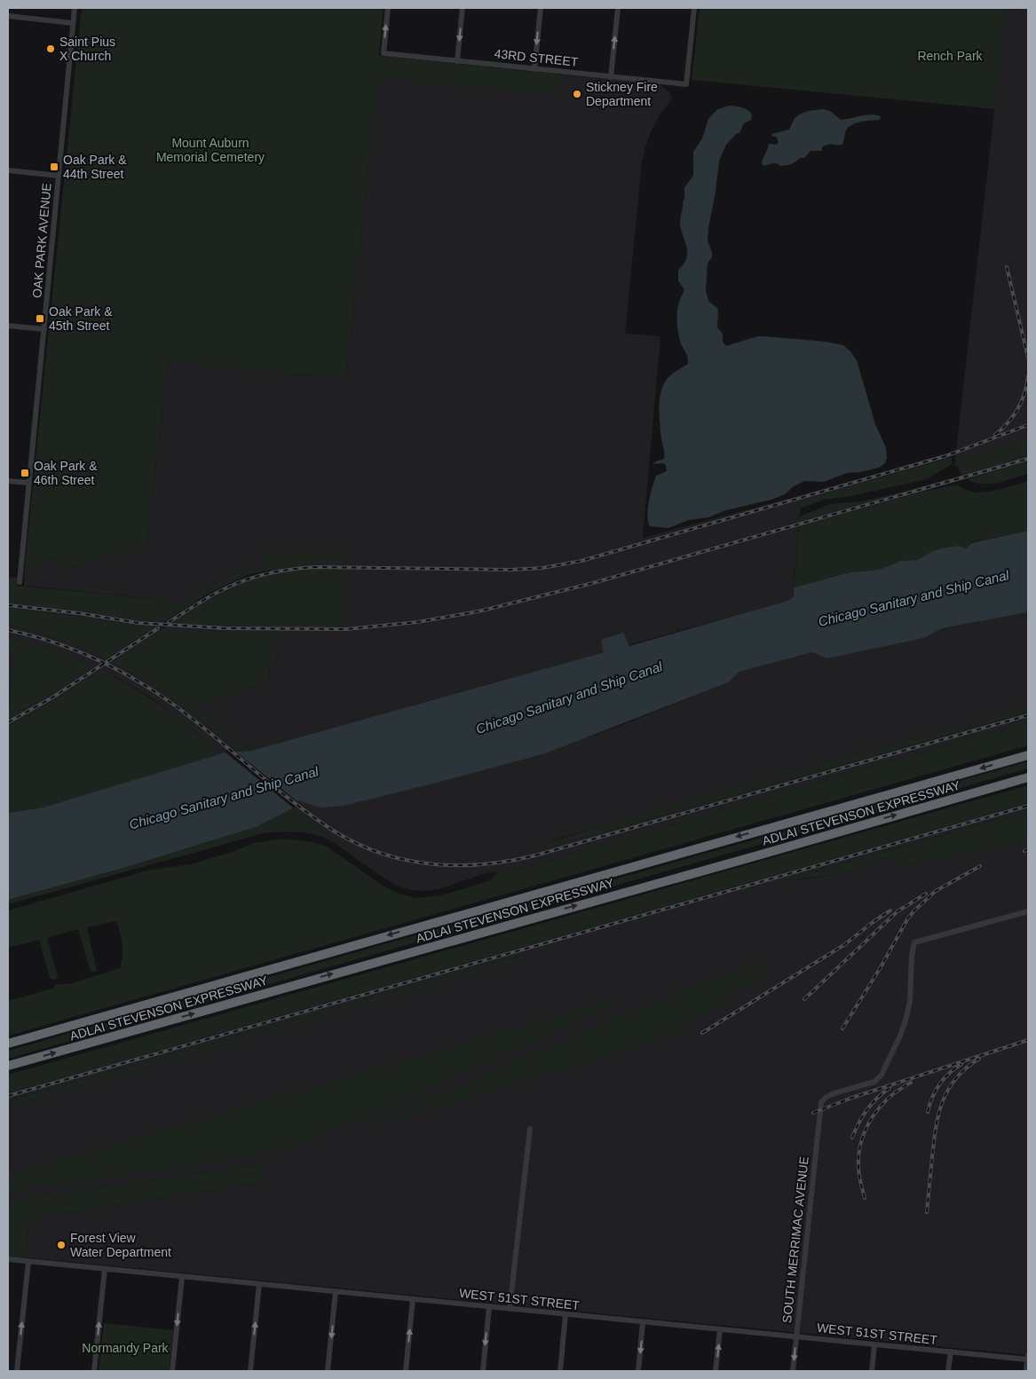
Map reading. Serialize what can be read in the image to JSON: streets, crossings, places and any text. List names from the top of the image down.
{
  "streets": {
    "highway": ["ADLAI STEVENSON EXPRESSWAY"],
    "street": [
      "43RD STREET",
      "OAK PARK AVENUE",
      "SOUTH MERRIMAC AVENUE",
      "WEST 51ST STREET"
    ]
  },
  "crossings": [
    ["SOUTH MERRIMAC AVENUE", "WEST 51ST STREET"]
  ],
  "water": ["Chicago Sanitary and Ship Canal"],
  "parks": ["Rench Park", "Mount Auburn Memorial Cemetery", "Normandy Park"],
  "places": {
    "other": ["Saint Pius X Church", "Stickney Fire Department", "Forest View Water Department"],
    "transit": ["Oak Park & 44th Street", "Oak Park & 45th Street", "Oak Park & 46th Street"]
  }
}
